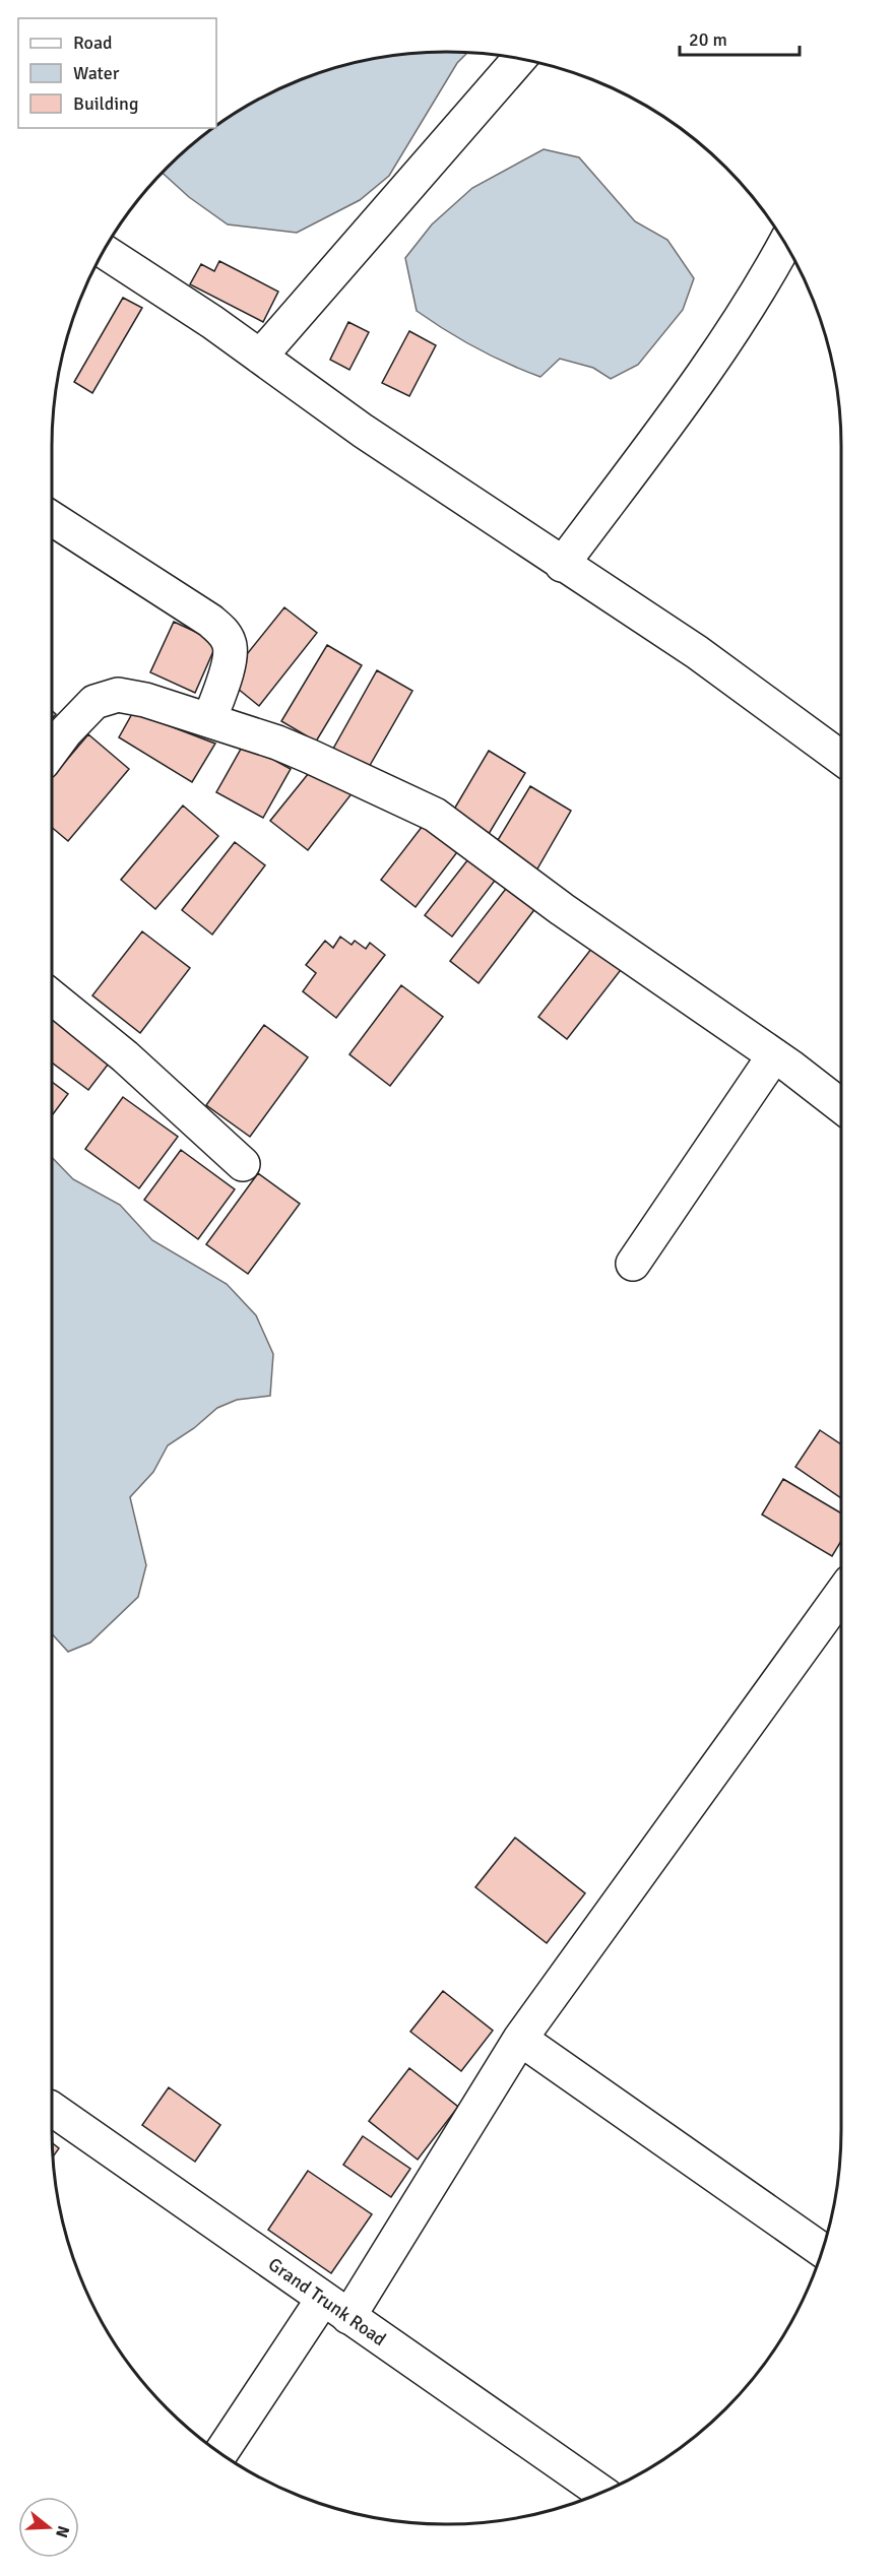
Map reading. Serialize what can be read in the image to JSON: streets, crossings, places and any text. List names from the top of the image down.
{
  "streets": {
    "street": ["Grand Trunk Road"]
  },
  "legend": ["Road", "Water", "Building"],
  "scale_bar": "20 m",
  "north": "right"
}
